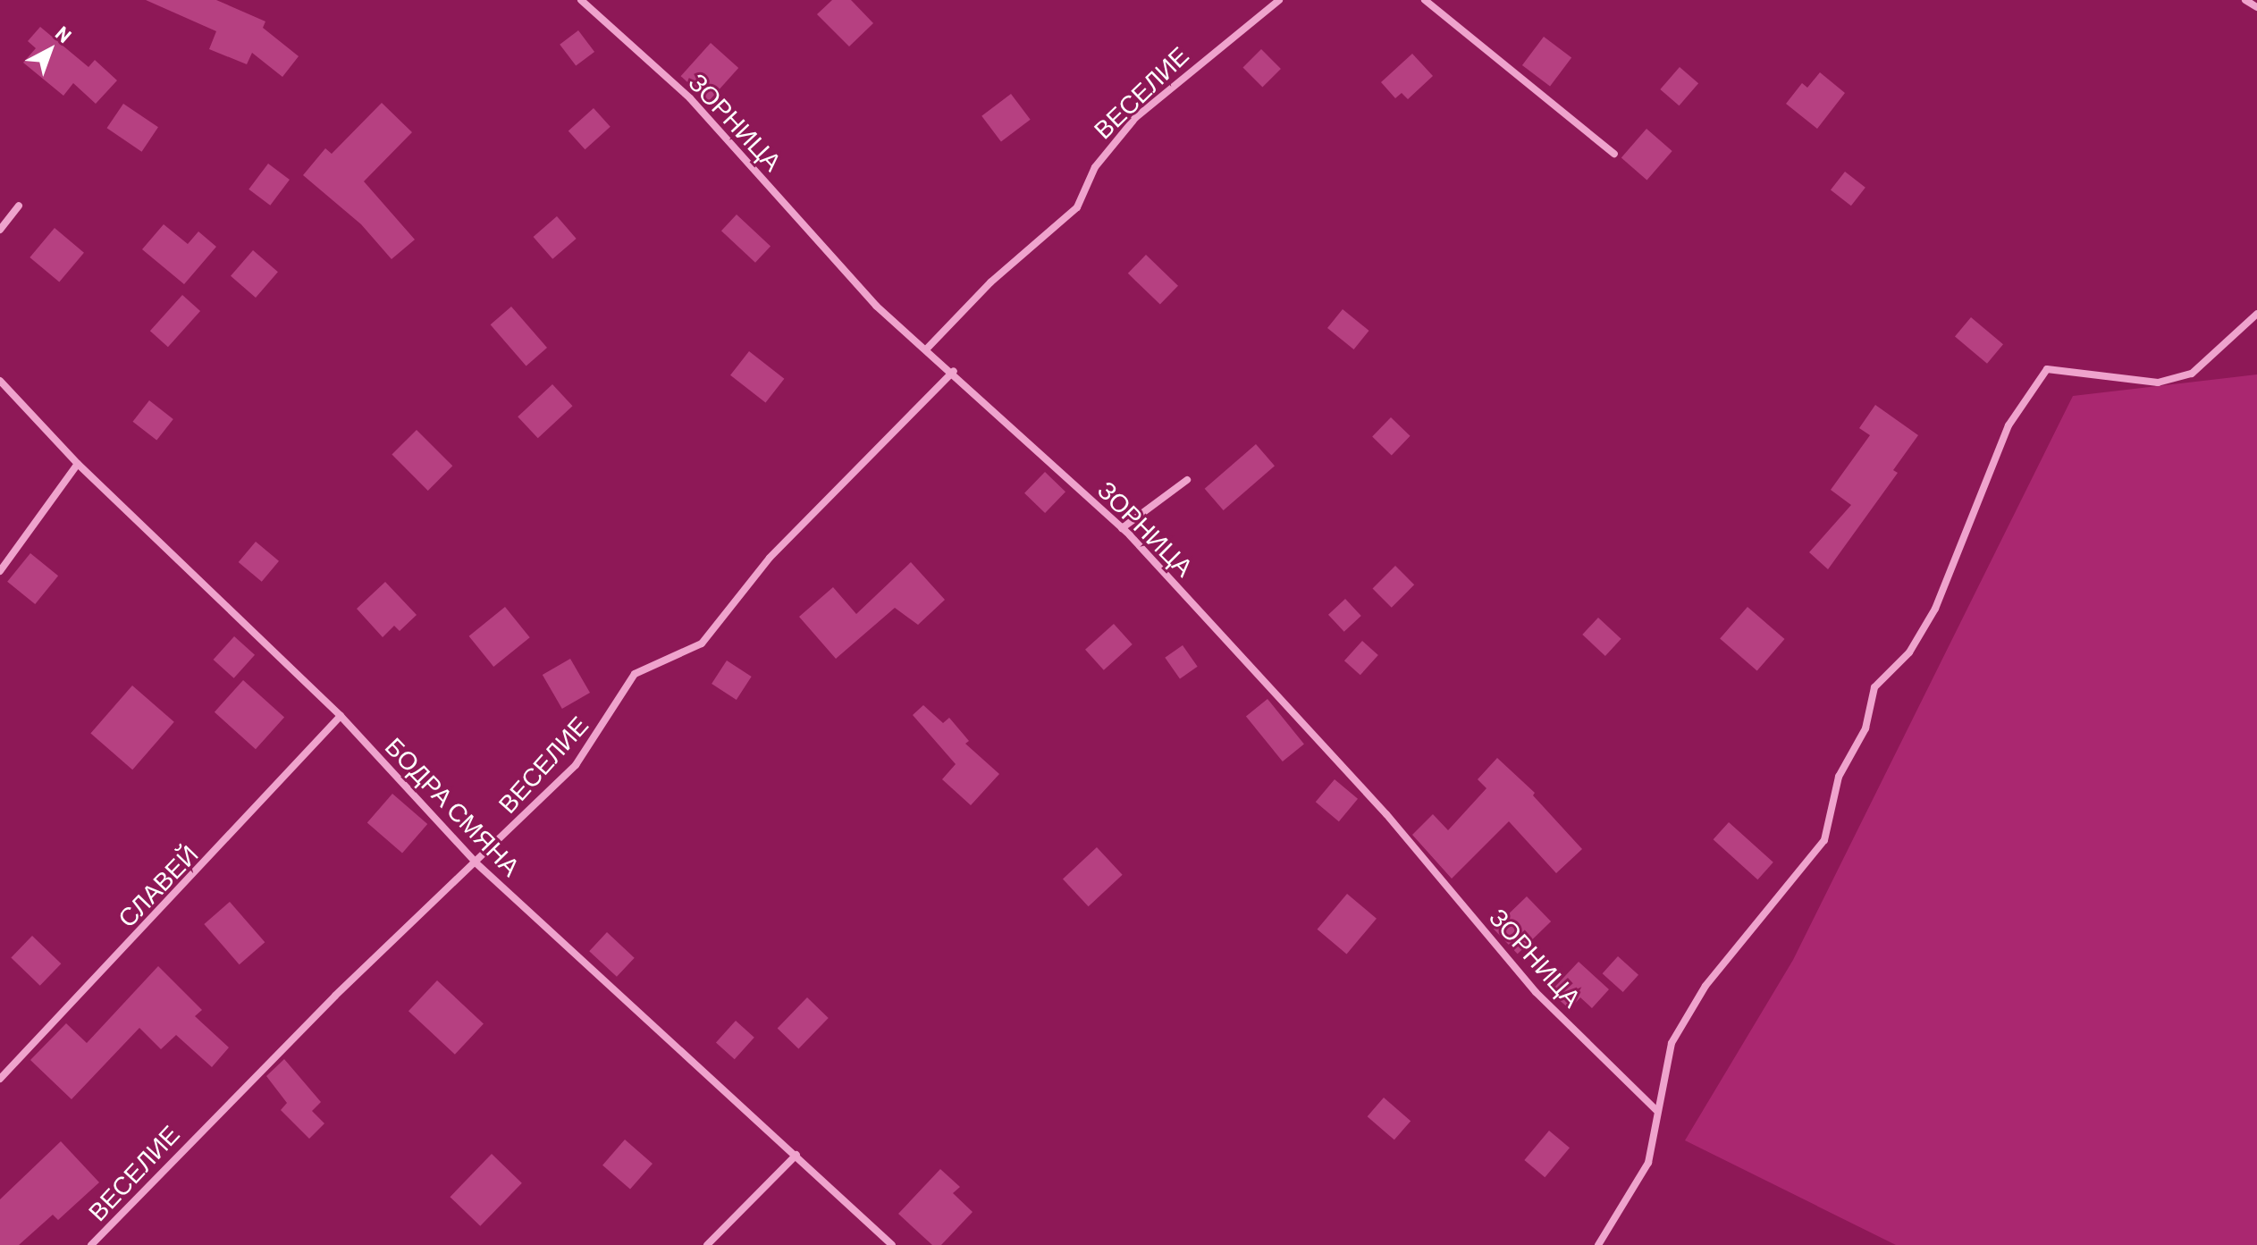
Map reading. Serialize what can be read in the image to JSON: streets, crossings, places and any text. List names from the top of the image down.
{
  "streets": {
    "street": [
      "ВЕСЕЛИЕ",
      "ЗОРНИЦА",
      "БОДРА СМЯНА",
      "СЛАВЕЙ"
    ]
  },
  "crossings": [
    ["ВЕСЕЛИЕ", "ЗОРНИЦА"],
    ["ВЕСЕЛИЕ", "БОДРА СМЯНА"],
    ["БОДРА СМЯНА", "СЛАВЕЙ"]
  ],
  "north": "top right"
}
